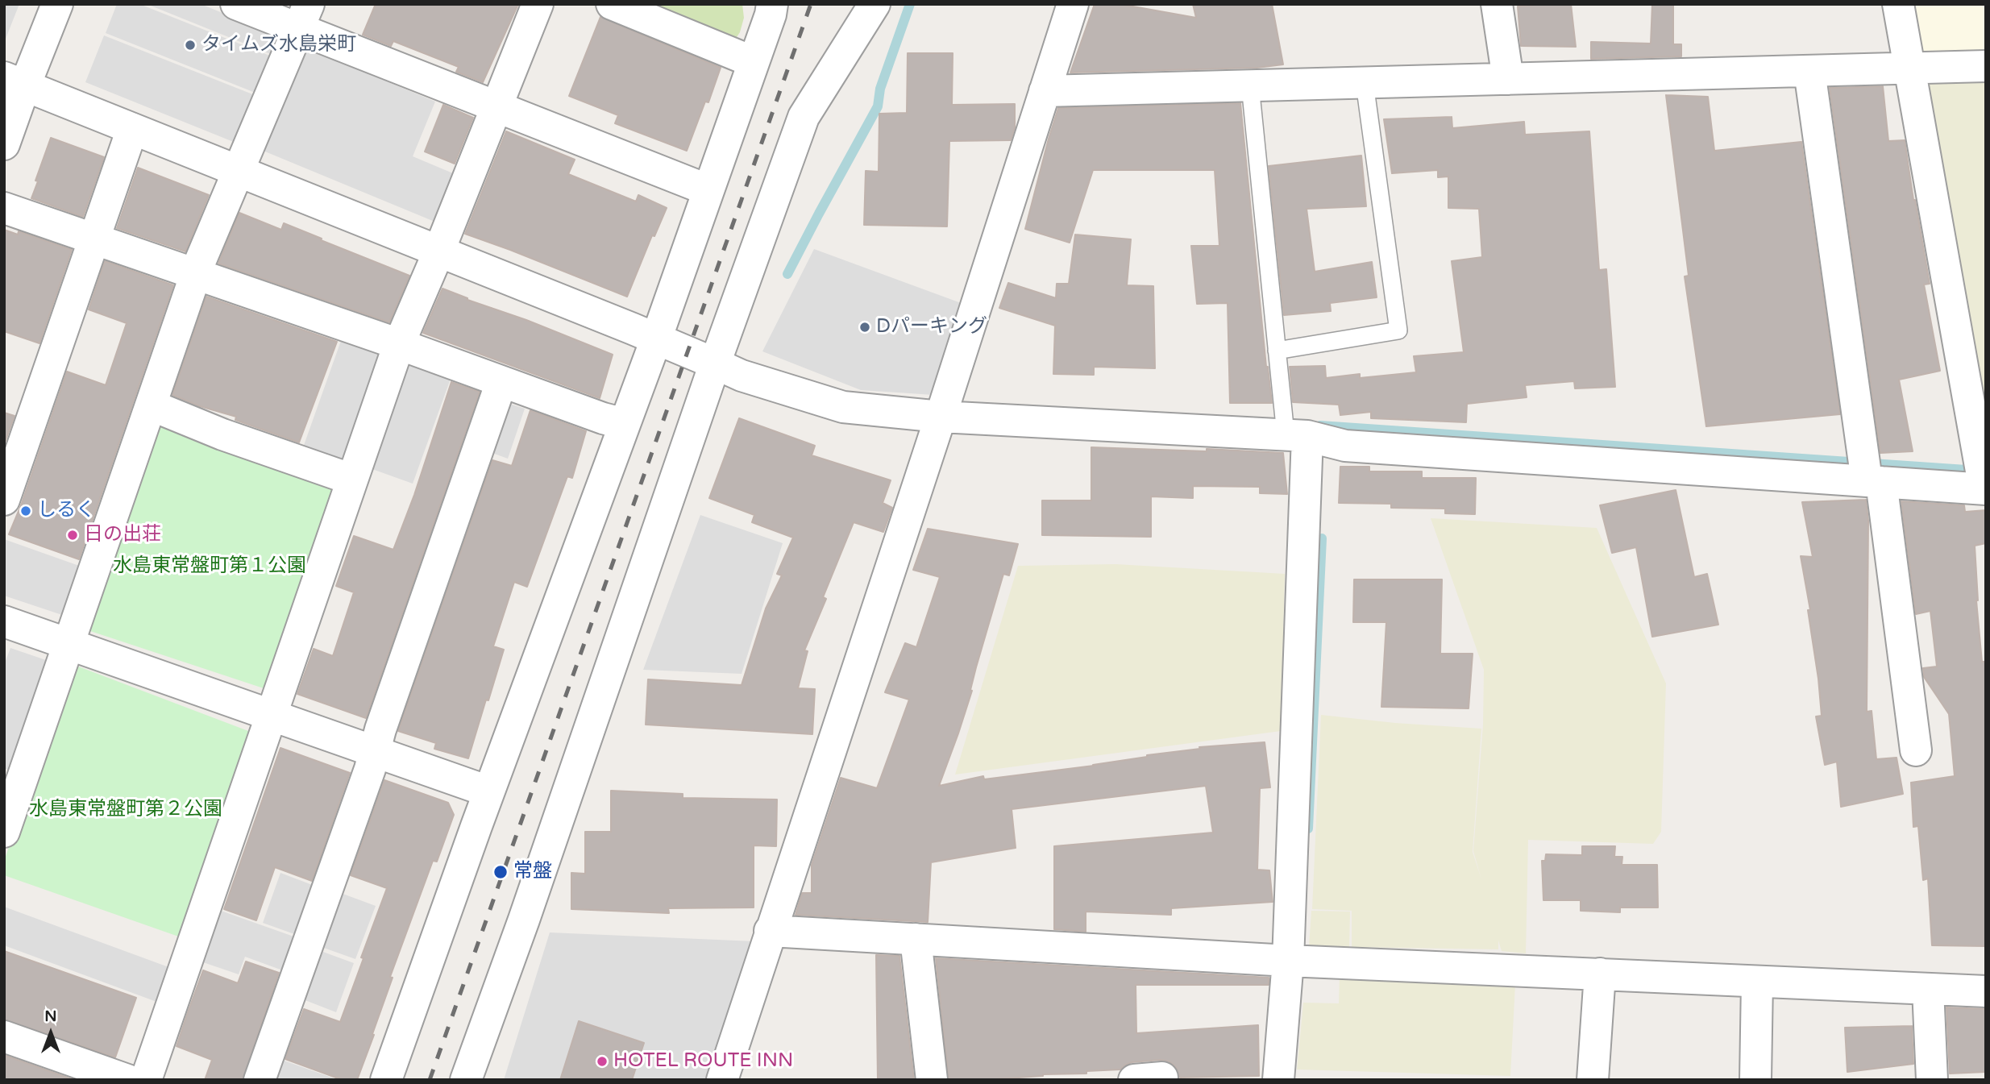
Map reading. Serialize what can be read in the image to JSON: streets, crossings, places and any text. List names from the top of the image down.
{
  "parks": ["水島東常盤町第１公園", "水島東常盤町第２公園"],
  "places": [
    "タイムズ水島栄町",
    "Dパーキング",
    "しるく",
    "日の出荘",
    "常盤",
    "HOTEL ROUTE INN"
  ],
  "north": "top"
}
